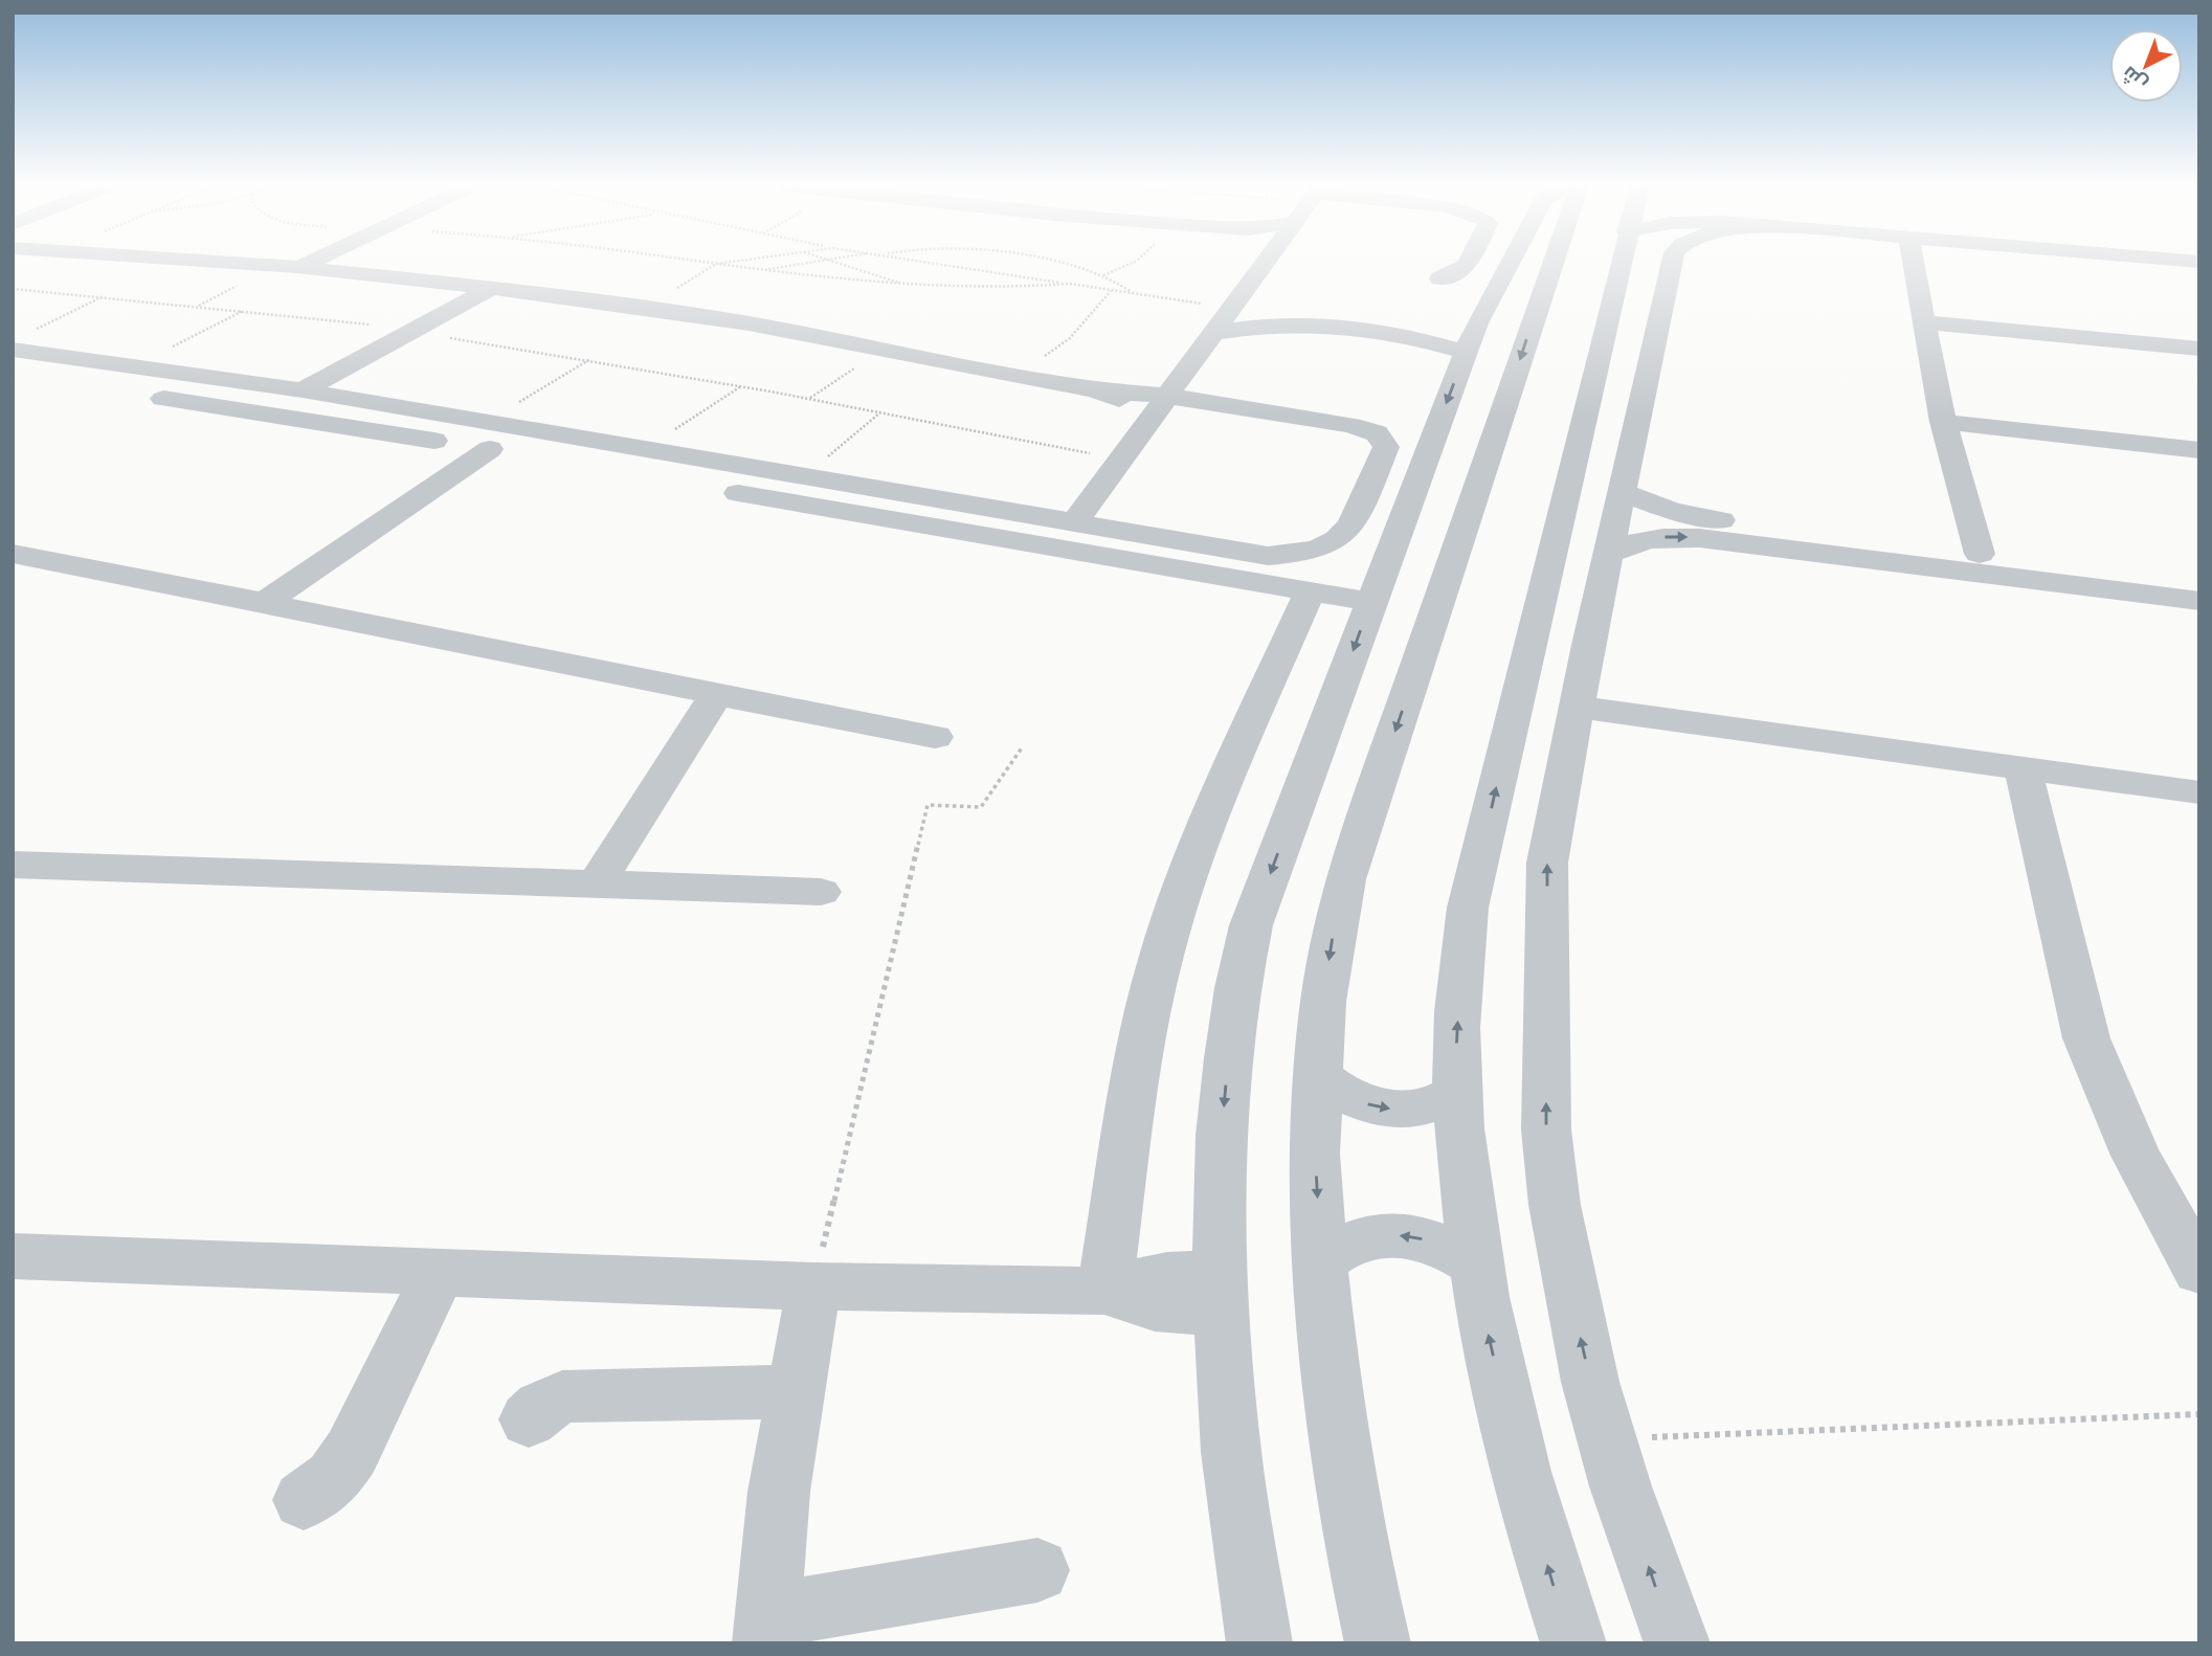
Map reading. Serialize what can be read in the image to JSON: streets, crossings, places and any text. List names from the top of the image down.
{
  "north": "bottom left"
}
